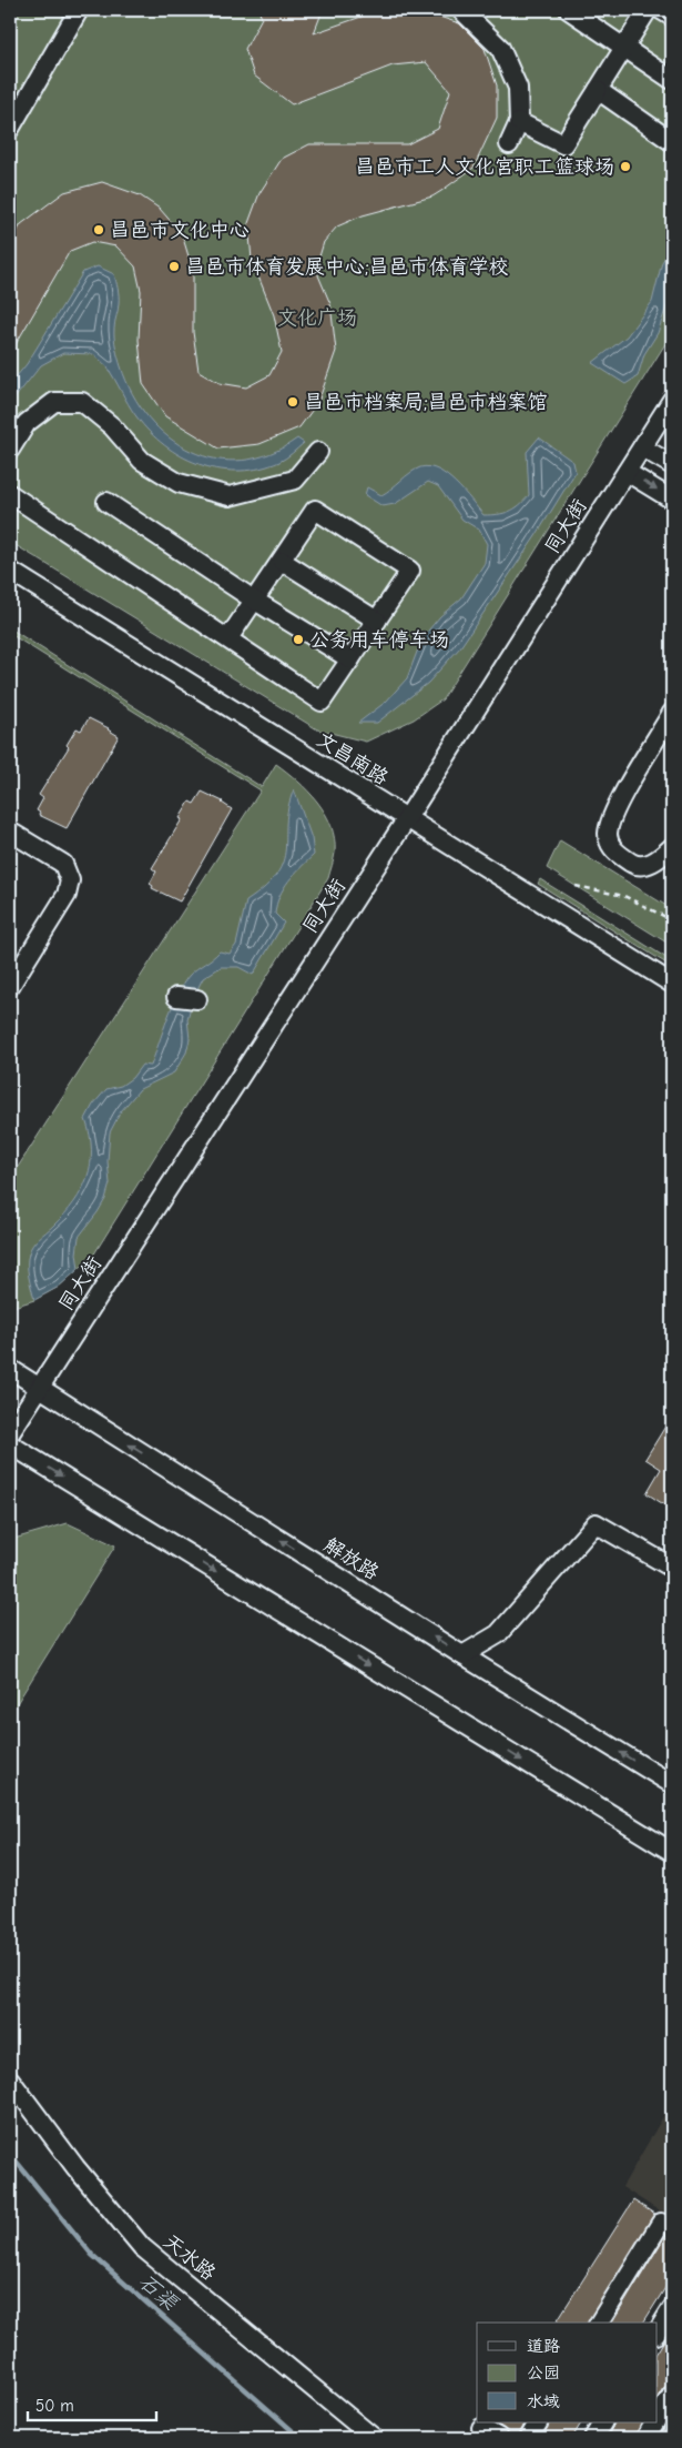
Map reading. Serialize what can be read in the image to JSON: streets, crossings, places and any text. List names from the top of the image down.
{
  "streets": {
    "street": [
      "同大街",
      "文昌南路",
      "解放路",
      "天水路"
    ]
  },
  "crossings": [
    ["同大街", "文昌南路"],
    ["同大街", "解放路"]
  ],
  "water": ["石渠"],
  "parks": ["文化广场"],
  "places": [
    "昌邑市工人文化宫职工篮球场",
    "昌邑市文化中心",
    "昌邑市体育发展中心;昌邑市体育学校",
    "昌邑市档案局;昌邑市档案馆",
    "公务用车停车场"
  ],
  "legend": ["道路", "公园", "水域"],
  "scale_bar": "50 m"
}
